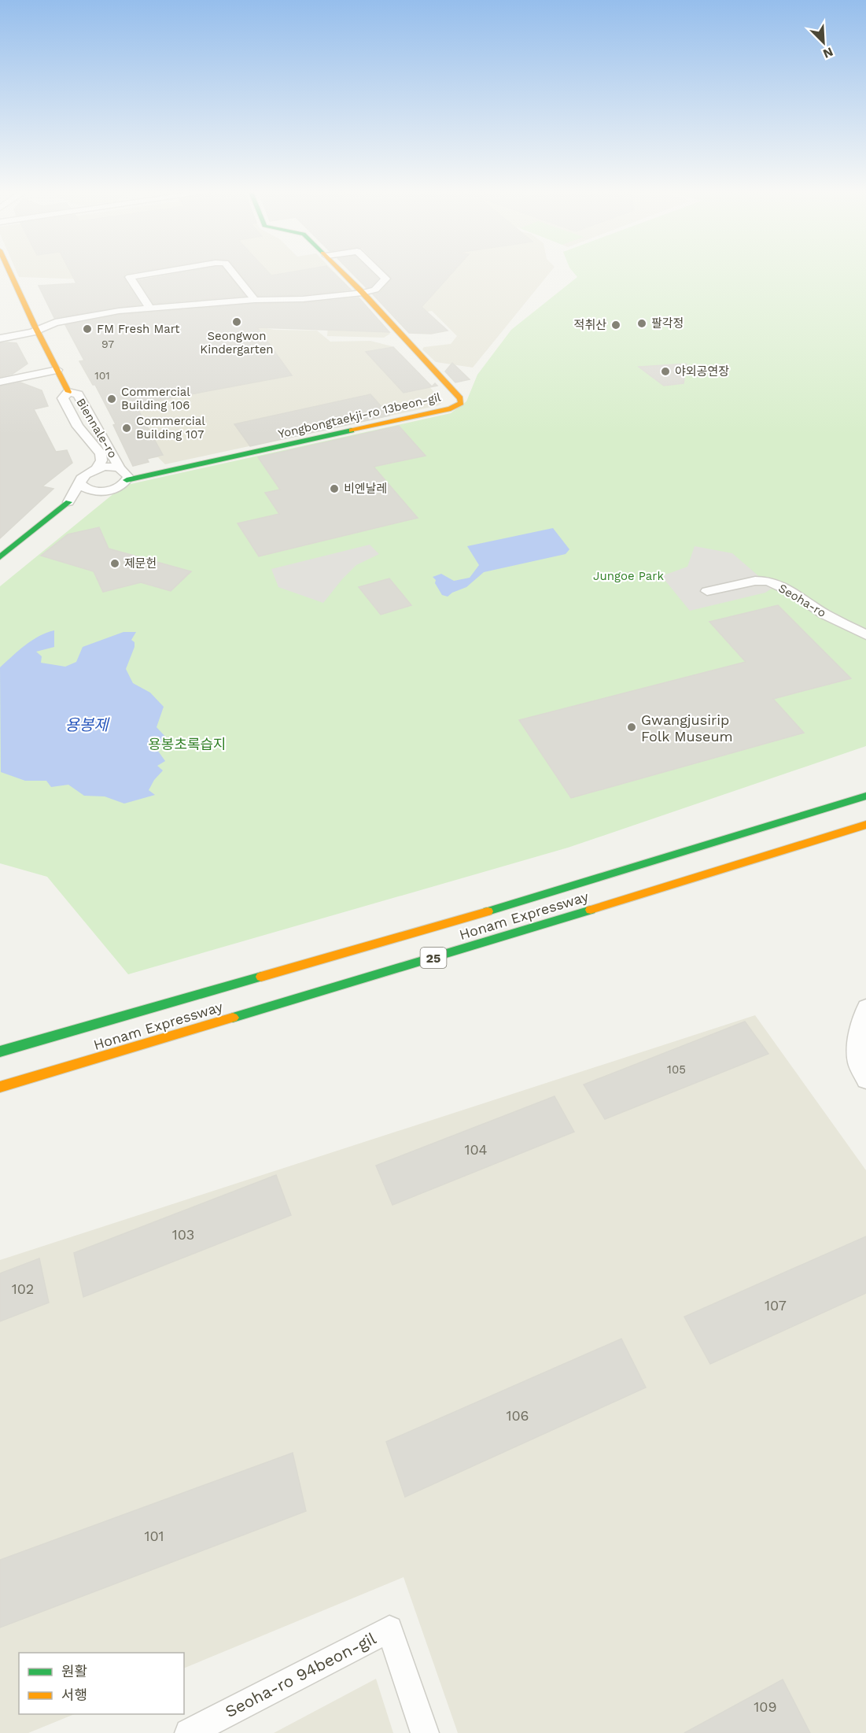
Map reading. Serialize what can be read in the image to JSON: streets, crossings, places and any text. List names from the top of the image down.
{
  "streets": {
    "main road": [
      "Yongbongtaekji-ro 13beon-gil",
      "Biennale-ro",
      "Honam Expressway",
      "25"
    ],
    "street": ["Seoha-ro", "Seoha-ro 94beon-gil"]
  },
  "crossings": [
    ["Yongbongtaekji-ro 13beon-gil", "Biennale-ro"]
  ],
  "water": ["용봉제"],
  "parks": ["Jungoe Park", "용봉초록습지"],
  "places": [
    "Seongwon Kindergarten",
    "팔각정",
    "적취산",
    "FM Fresh Mart",
    "야외공연장",
    "Commercial Building 106",
    "Commercial Building 107",
    "비엔날레",
    "제문헌",
    "Gwangjusirip Folk Museum"
  ],
  "house_numbers": [
    "97",
    "101",
    "105",
    "104",
    "103",
    "102",
    "107",
    "106",
    "101",
    "109"
  ],
  "legend": ["원활", "서행"],
  "north": "bottom right"
}
